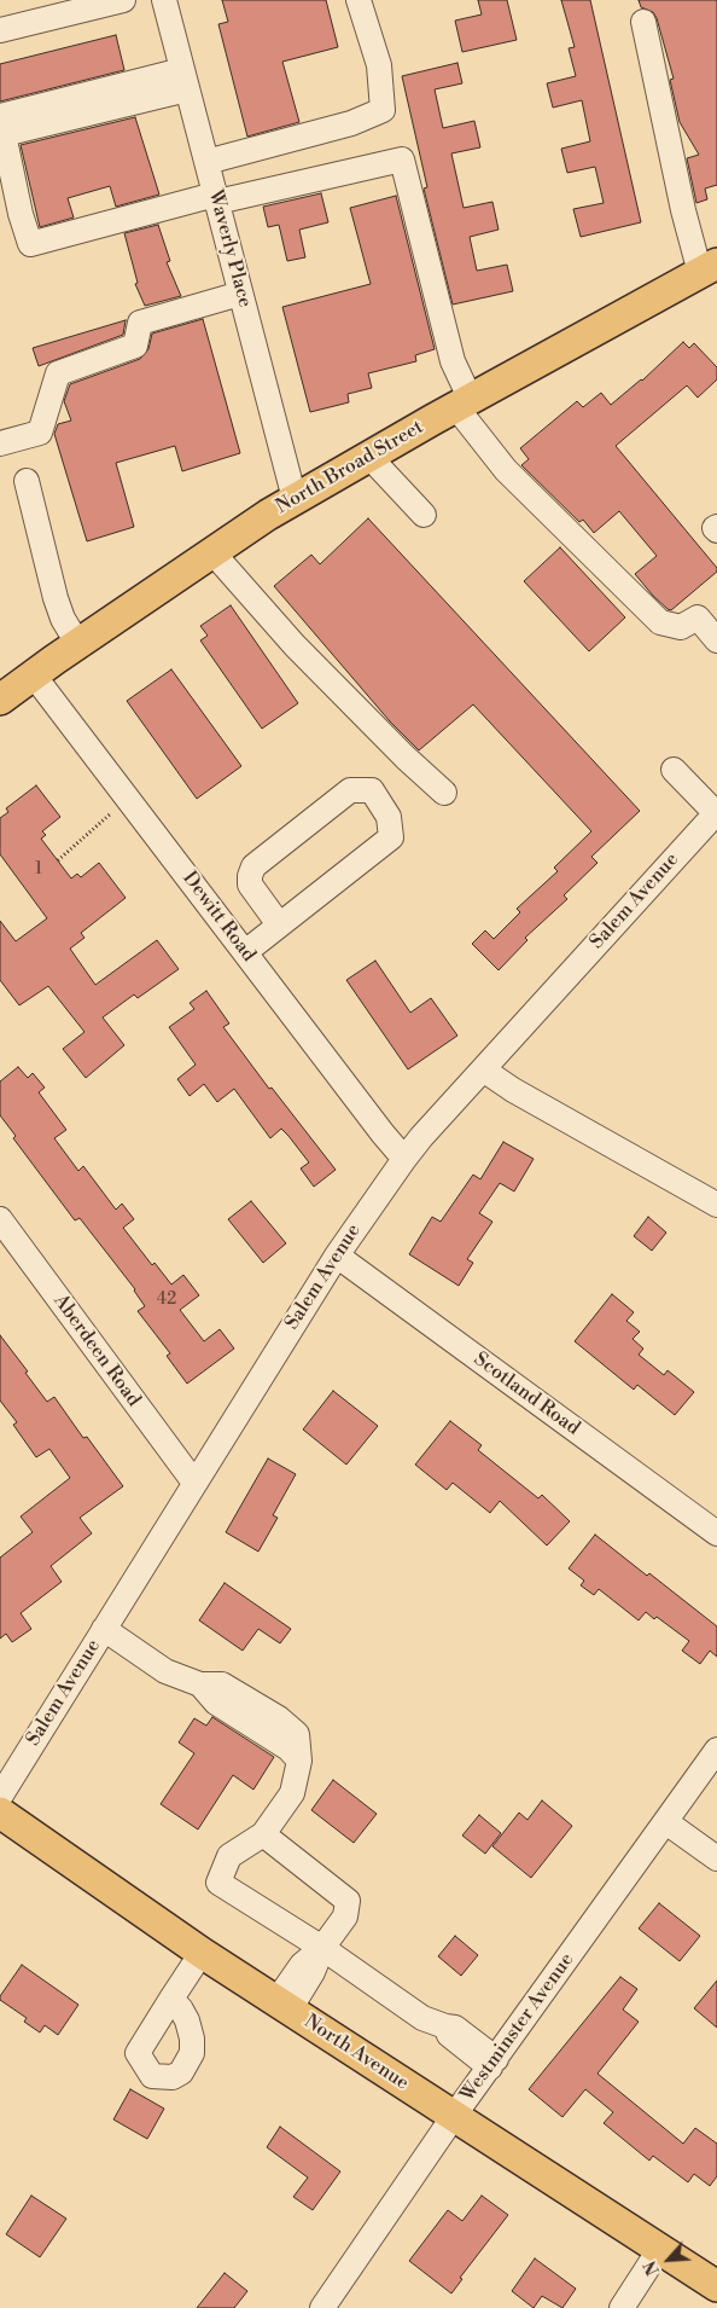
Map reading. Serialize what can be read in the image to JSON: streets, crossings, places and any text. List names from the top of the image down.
{
  "streets": {
    "main road": ["North Broad Street", "North Avenue"],
    "street": [
      "Waverly Place",
      "Salem Avenue",
      "Dewitt Road",
      "Aberdeen Road",
      "Scotland Road",
      "Westminster Avenue"
    ]
  },
  "crossings": [
    ["Waverly Place", "North Broad Street"],
    ["North Broad Street", "Dewitt Road"],
    ["Salem Avenue", "Dewitt Road"],
    ["Salem Avenue", "Aberdeen Road"],
    ["Salem Avenue", "Scotland Road"],
    ["Westminster Avenue", "North Avenue"]
  ],
  "house_numbers": ["1", "42"],
  "north": "bottom left"
}
